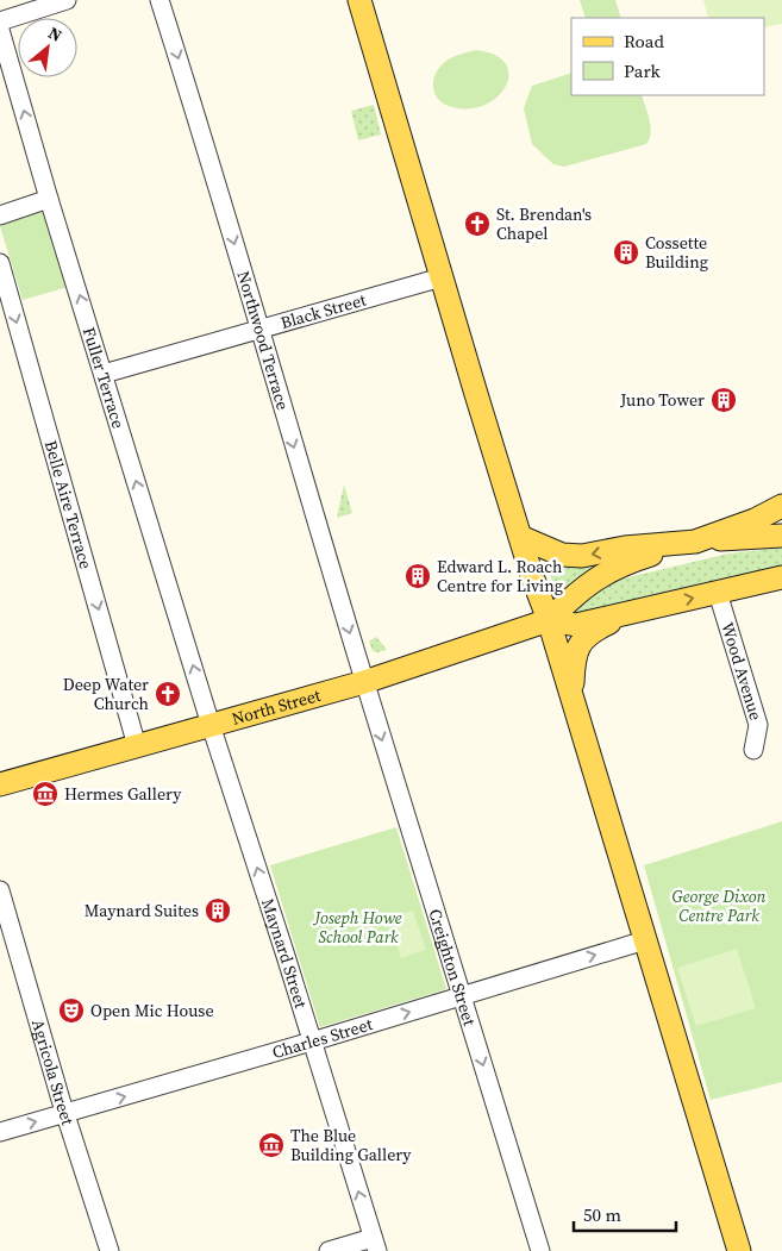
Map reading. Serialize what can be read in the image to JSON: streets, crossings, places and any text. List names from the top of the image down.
{
  "streets": {
    "main road": ["North Street"],
    "street": [
      "Black Street",
      "Northwood Terrace",
      "Fuller Terrace",
      "Belle Aire Terrace",
      "Wood Avenue",
      "Maynard Street",
      "Creighton Street",
      "Charles Street",
      "Agricola Street"
    ]
  },
  "crossings": [
    ["Black Street", "Northwood Terrace"],
    ["Black Street", "Fuller Terrace"],
    ["Northwood Terrace", "North Street"],
    ["Northwood Terrace", "Creighton Street"],
    ["Fuller Terrace", "North Street"],
    ["Fuller Terrace", "Maynard Street"],
    ["Belle Aire Terrace", "North Street"],
    ["Wood Avenue", "North Street"],
    ["North Street", "Maynard Street"],
    ["North Street", "Creighton Street"],
    ["Maynard Street", "Charles Street"],
    ["Creighton Street", "Charles Street"],
    ["Charles Street", "Agricola Street"]
  ],
  "one_way": [
    "Northwood Terrace",
    "Fuller Terrace",
    "Belle Aire Terrace",
    "Maynard Street",
    "Creighton Street",
    "Charles Street"
  ],
  "parks": ["George Dixon Centre Park", "Joseph Howe School Park"],
  "places": {
    "church": ["St. Brendan's Chapel", "Deep Water Church"],
    "building": [
      "Cossette Building",
      "Juno Tower",
      "Edward L. Roach Centre for Living",
      "Maynard Suites"
    ],
    "museum": ["Hermes Gallery", "The Blue Building Gallery"],
    "theatre": ["Open Mic House"]
  },
  "legend": ["Road", "Park"],
  "scale_bar": "50 m",
  "north": "top right"
}
